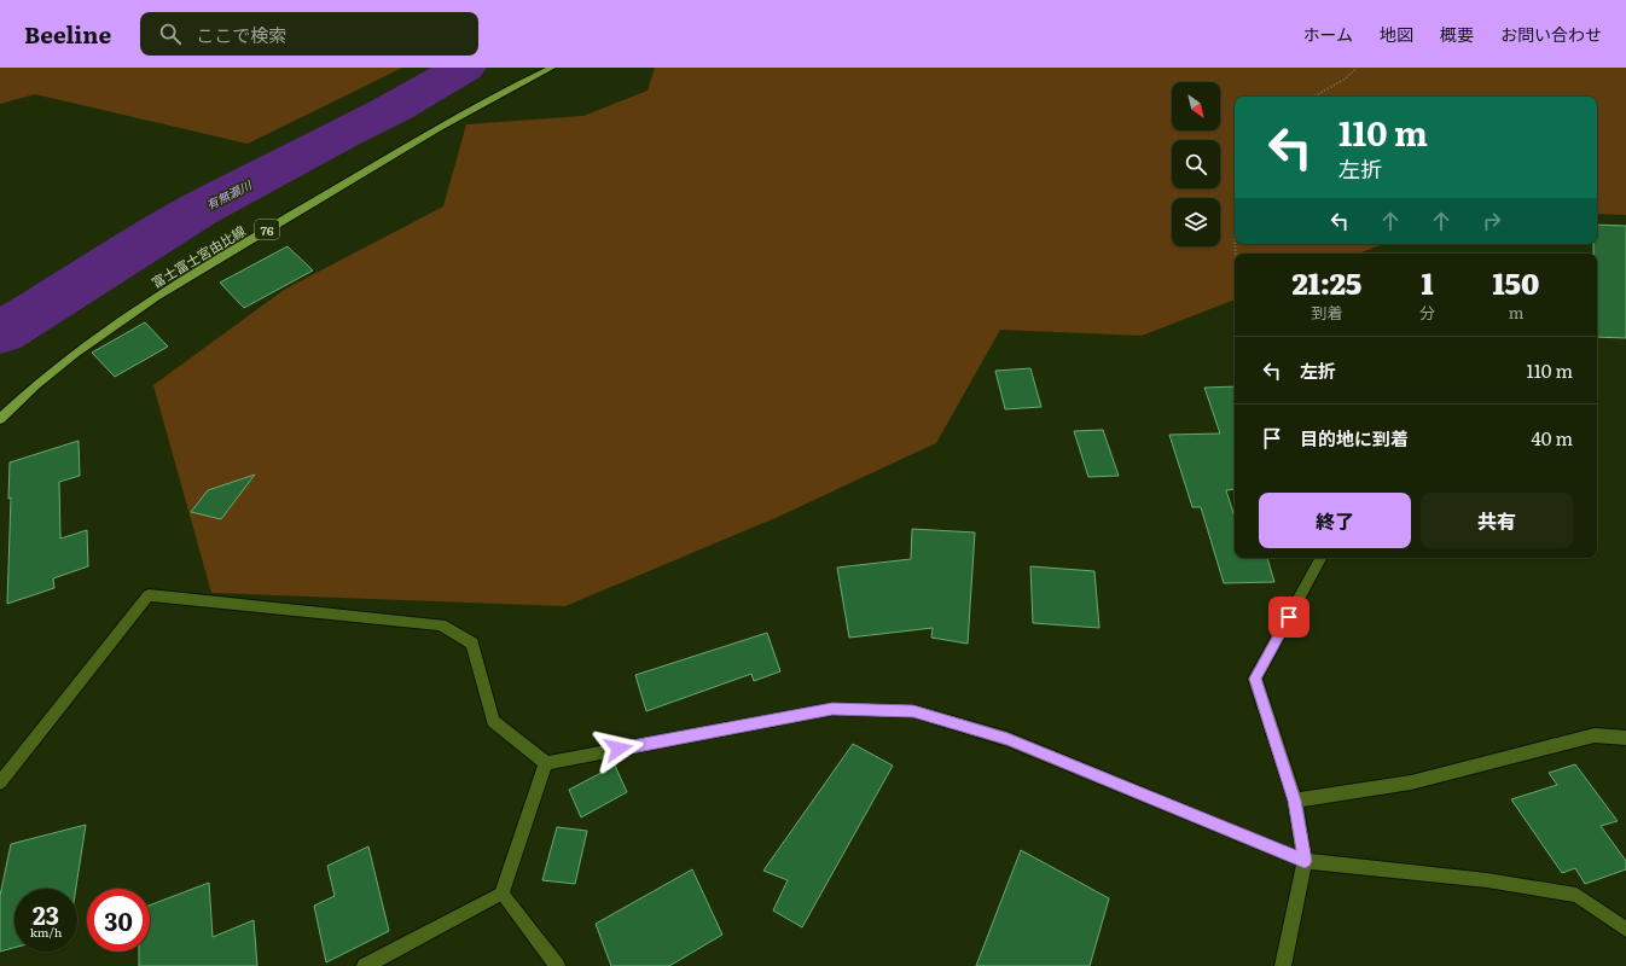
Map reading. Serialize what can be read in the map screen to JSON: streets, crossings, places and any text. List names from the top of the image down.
{
  "streets": {
    "main road": ["76", "富士富士宮由比線"]
  },
  "water": ["有無瀬川"],
  "north": "bottom right",
  "page": {
    "header": "Beeline",
    "search": "ここで検索",
    "nav": [
      "ホーム",
      "地図",
      "概要",
      "お問い合わせ"
    ],
    "turn": ["110 m", "左折"],
    "eta": [
      "21:25",
      "到着",
      "1",
      "分",
      "150",
      "m"
    ],
    "list": [
      {
        "name": "左折",
        "value": "110 m"
      },
      {
        "name": "目的地に到着",
        "value": "40 m"
      }
    ],
    "buttons": ["終了", "共有"],
    "speed": "23 km/h",
    "limit": "30"
  }
}
